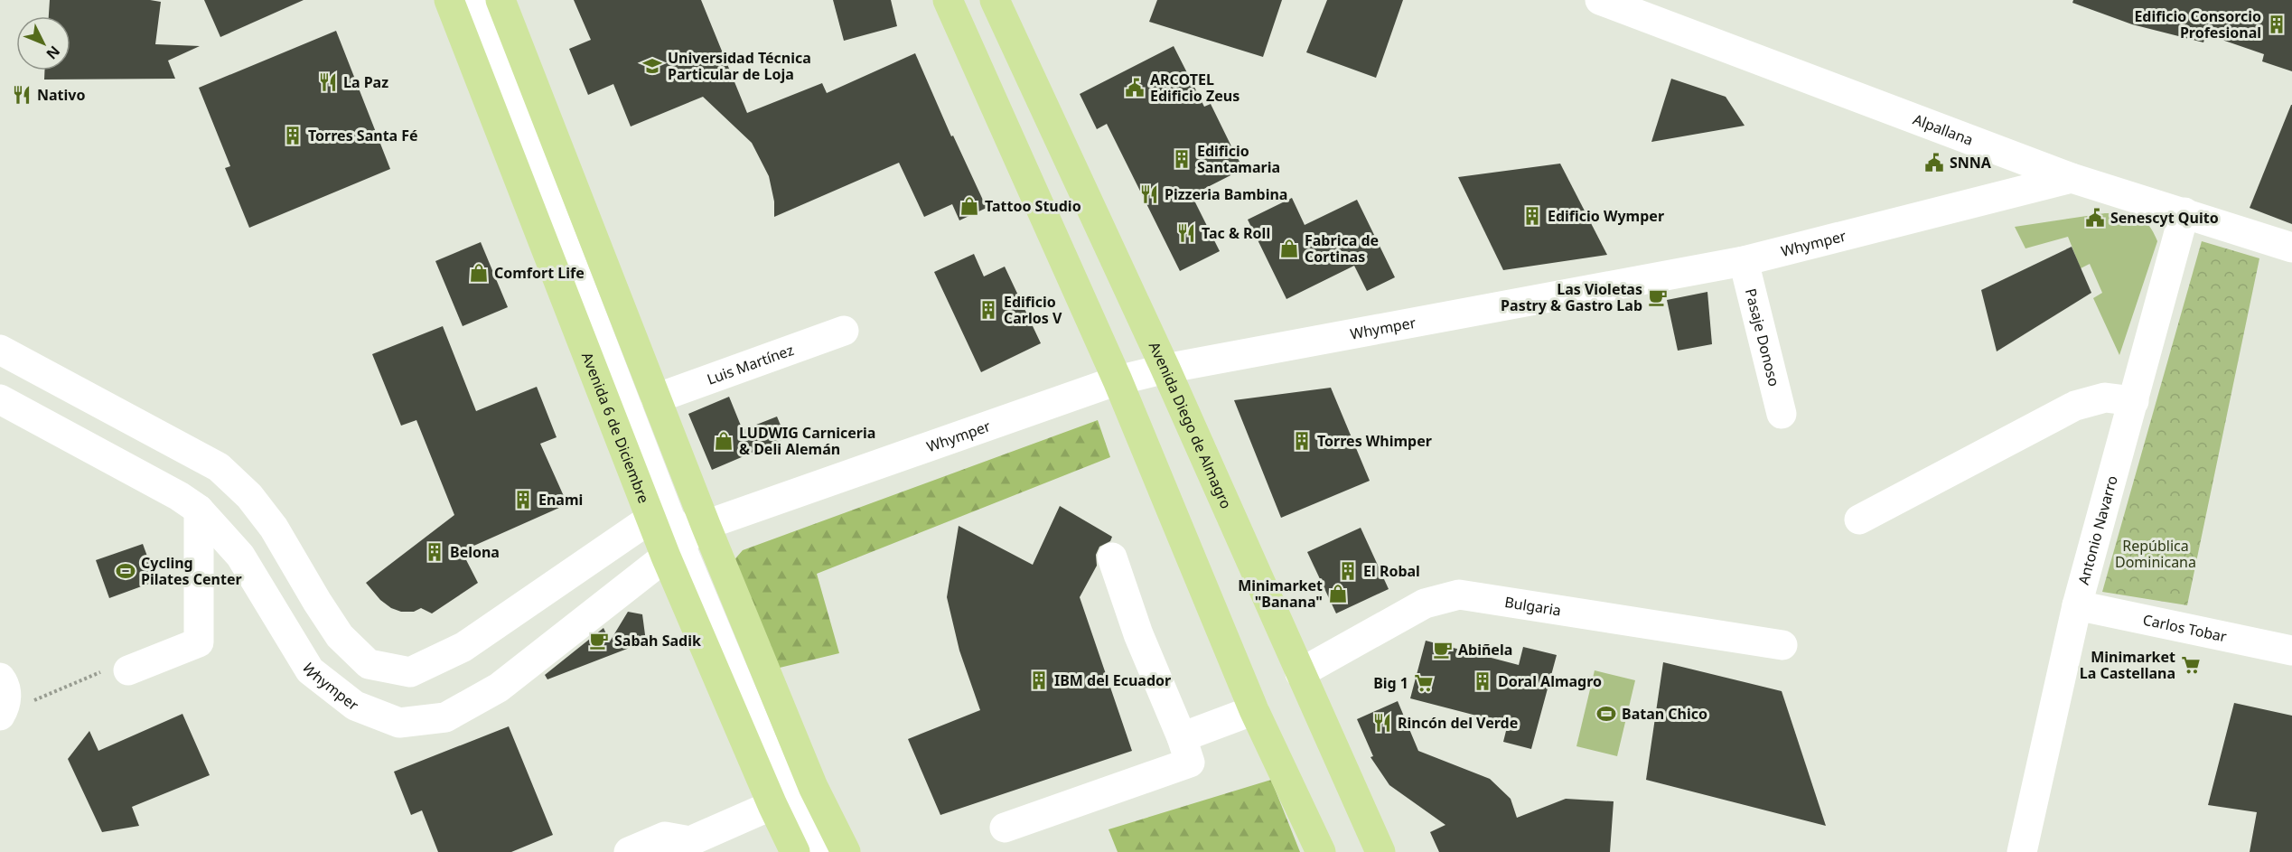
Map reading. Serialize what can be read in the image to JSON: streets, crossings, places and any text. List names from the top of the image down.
{
  "streets": {
    "main road": ["Avenida Diego de Almagro", "Avenida 6 de Diciembre"],
    "street": [
      "Alpallana",
      "Whymper",
      "Pasaje Donoso",
      "Luis Martínez",
      "Antonio Navarro",
      "Bulgaria",
      "Carlos Tobar"
    ]
  },
  "crossings": [
    ["Alpallana", "Whymper"],
    ["Alpallana", "Antonio Navarro"],
    ["Whymper", "Pasaje Donoso"],
    ["Whymper", "Avenida Diego de Almagro"],
    ["Whymper", "Avenida 6 de Diciembre"],
    ["Avenida Diego de Almagro", "Bulgaria"],
    ["Antonio Navarro", "Carlos Tobar"]
  ],
  "parks": ["República Dominicana"],
  "places": {
    "building": [
      "Edificio Consorcio Profesional",
      "Torres Santa Fé",
      "Edificio Santamaria",
      "Edificio Wymper",
      "Edificio Carlos V",
      "Torres Whimper",
      "Enami",
      "Belona",
      "El Robal",
      "IBM del Ecuador",
      "Doral Almagro"
    ],
    "school or university": ["Universidad Técnica Particular de Loja"],
    "restaurant": [
      "La Paz",
      "Nativo",
      "Pizzeria Bambina",
      "Tac & Roll",
      "Rincón del Verde"
    ],
    "public building": ["ARCOTEL Edificio Zeus", "SNNA", "Senescyt Quito"],
    "shop": [
      "Tattoo Studio",
      "Fabrica de Cortinas",
      "Comfort Life",
      "LUDWIG Carniceria & Deli Alemán",
      "Minimarket \"Banana\""
    ],
    "cafe": ["Las Violetas Pastry & Gastro Lab", "Sabah Sadik", "Abiñela"],
    "sports": ["Cycling Pilates Center", "Batan Chico"],
    "supermarket": ["Minimarket La Castellana", "Big 1"]
  },
  "north": "bottom right"
}
